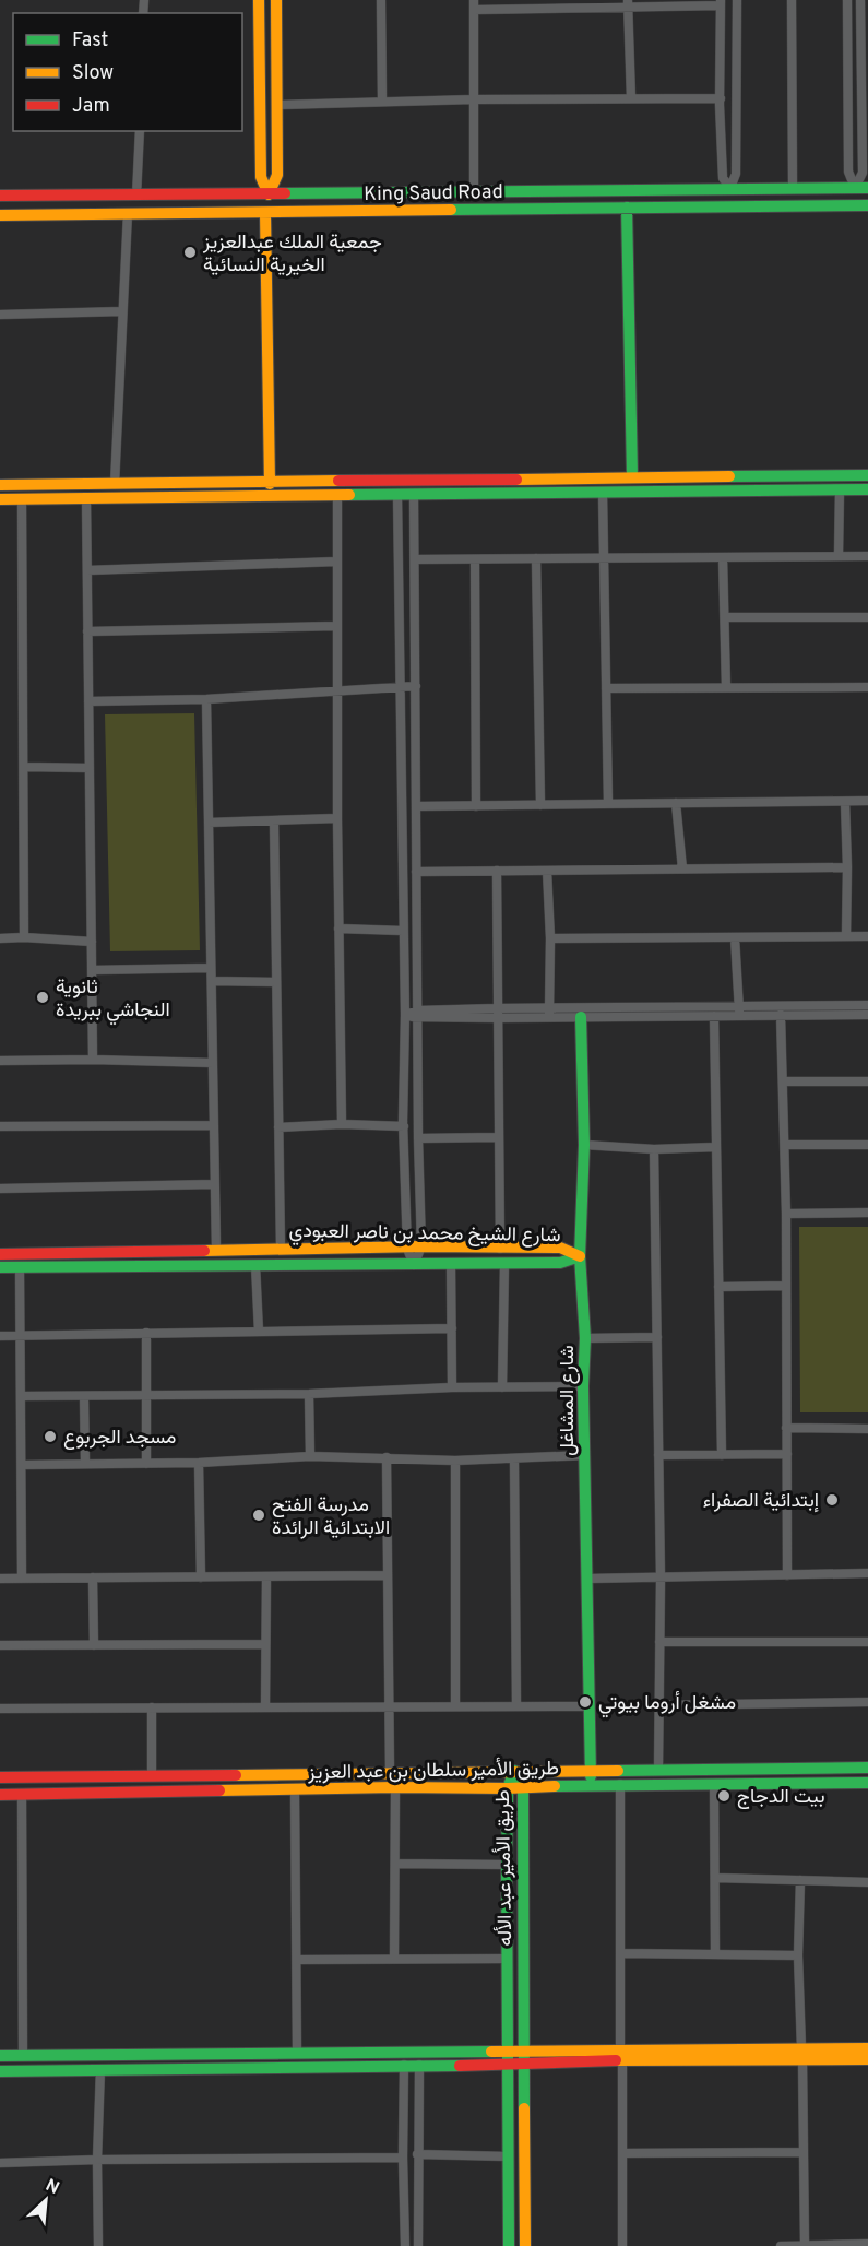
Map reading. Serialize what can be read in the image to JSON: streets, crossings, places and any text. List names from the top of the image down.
{
  "streets": {
    "street": [
      "King Saud Road",
      "شارع الشيخ محمد بن ناصر العبودي",
      "شارع المشاغل",
      "طريق الأمير سلطان بن عبد العزيز",
      "طريق الأمير عبد الأله"
    ]
  },
  "crossings": [
    ["شارع الشيخ محمد بن ناصر العبودي", "شارع المشاغل"],
    ["شارع المشاغل", "طريق الأمير سلطان بن عبد العزيز"],
    ["طريق الأمير سلطان بن عبد العزيز", "طريق الأمير عبد الأله"]
  ],
  "places": [
    "جمعية الملك عبدالعزيز الخيرية النسائية",
    "ثانوية النجاشي ببريدة",
    "مسجد الجربوع",
    "إبتدائية الصفراء",
    "مدرسة الفتح الابتدائية الرائدة",
    "مشغل أروما بيوتي",
    "بيت الدجاج"
  ],
  "legend": ["Fast", "Slow", "Jam"],
  "north": "top right"
}
